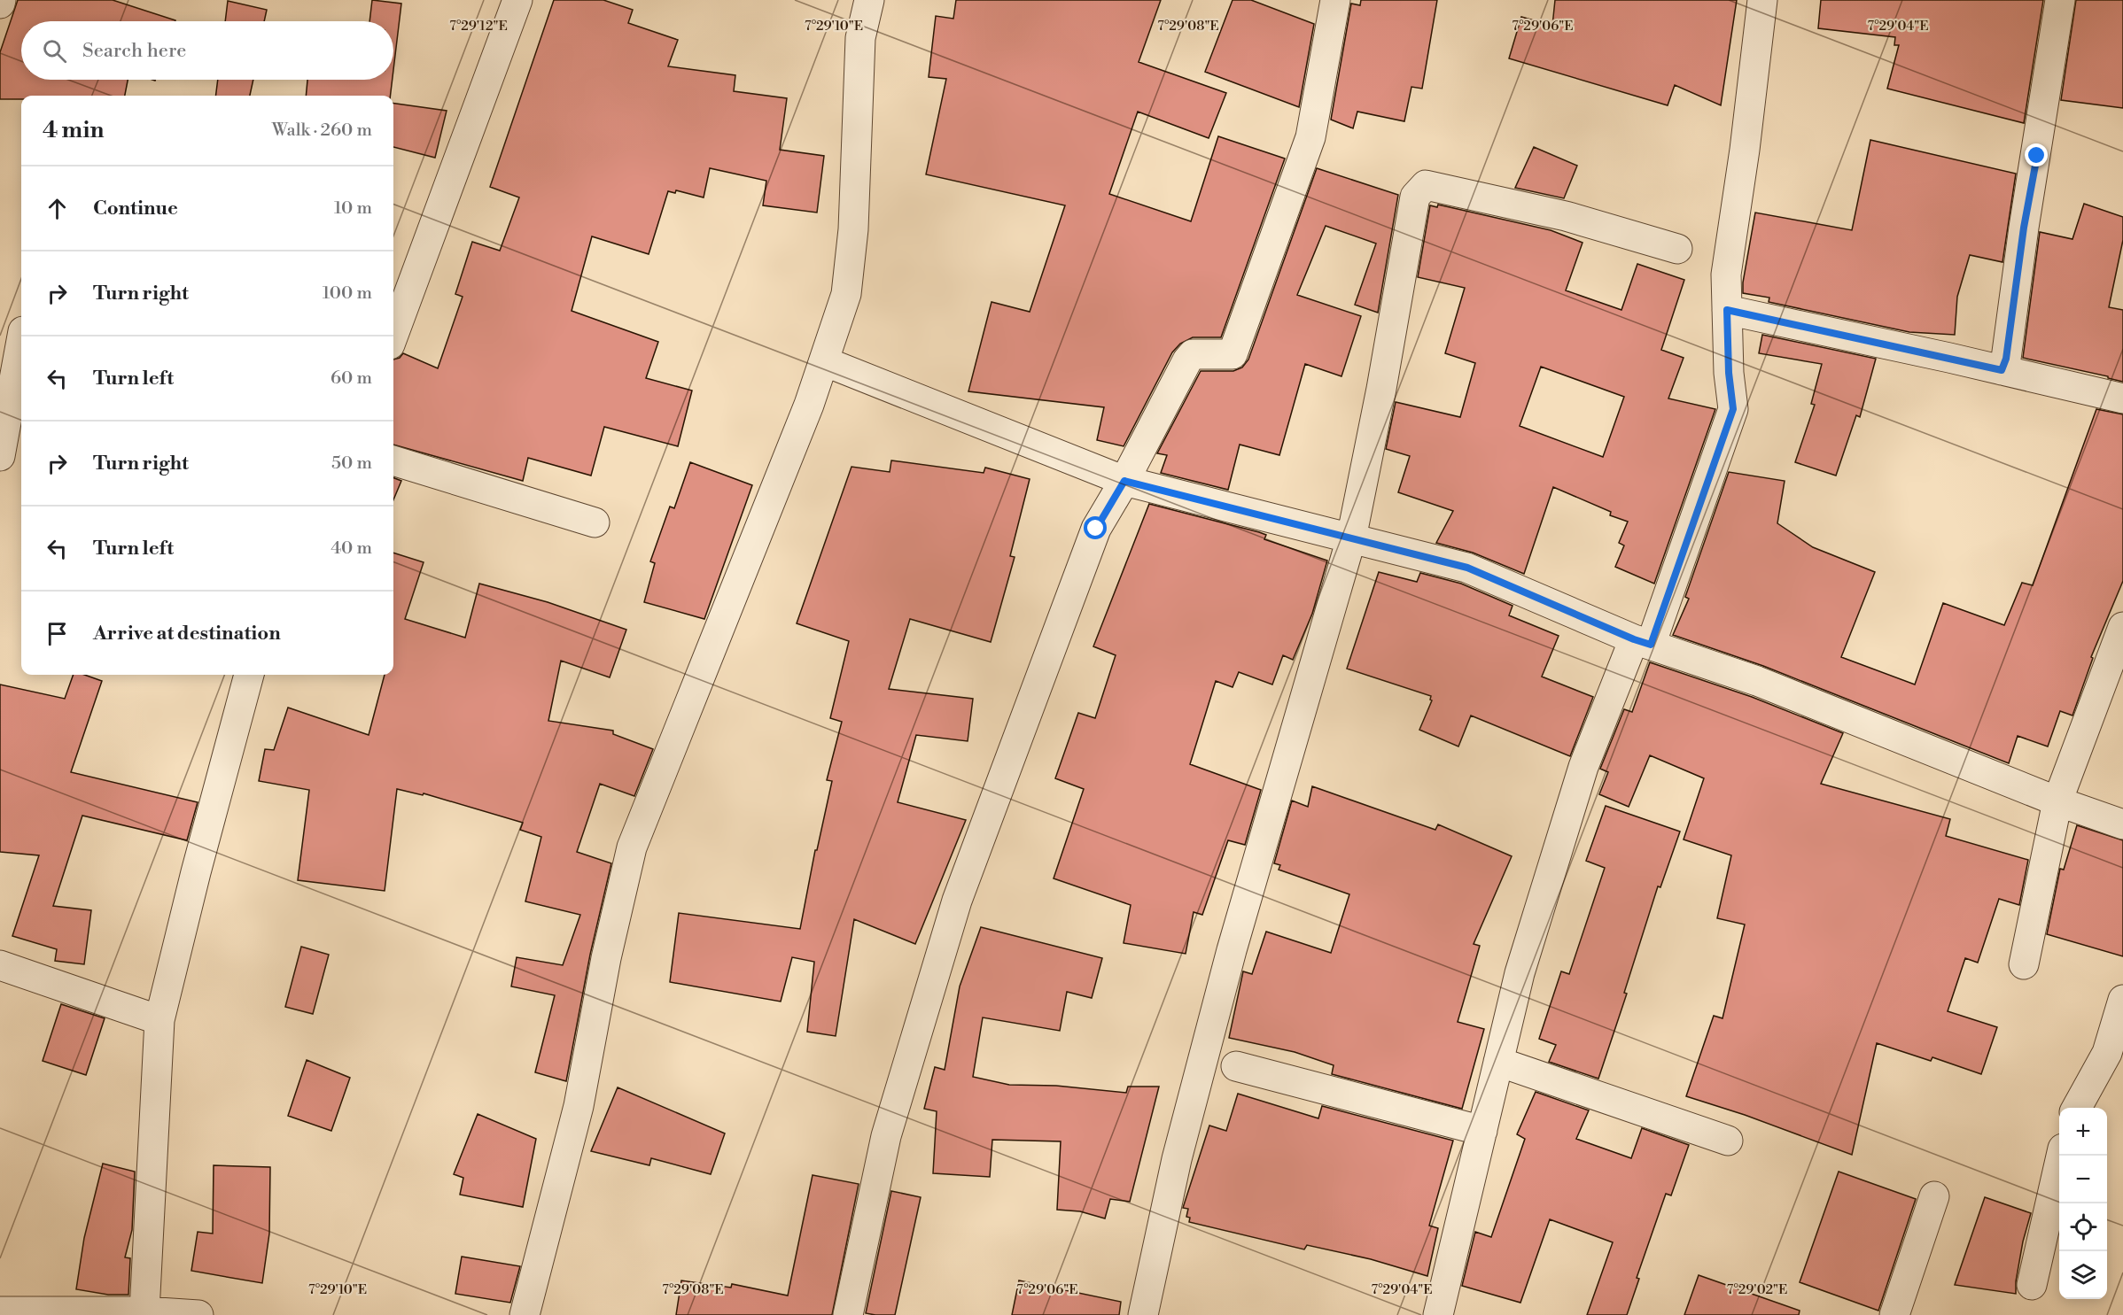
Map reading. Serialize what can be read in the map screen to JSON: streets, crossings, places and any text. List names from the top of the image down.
{
  "page": {
    "search": "Search here",
    "heading": ["4 min", "Walk · 260 m"],
    "list": [
      ["Continue", "10 m"],
      ["Turn right", "100 m"],
      ["Turn left", "60 m"],
      ["Turn right", "50 m"],
      ["Turn left", "40 m"],
      "Arrive at destination"
    ],
    "map_buttons": ["+", "−"]
  },
  "coordinates": [
    "7°29'08\"E",
    "7°29'06\"E",
    "7°29'04\"E",
    "7°29'12\"E",
    "7°29'10\"E",
    "7°29'02\"E"
  ]
}
